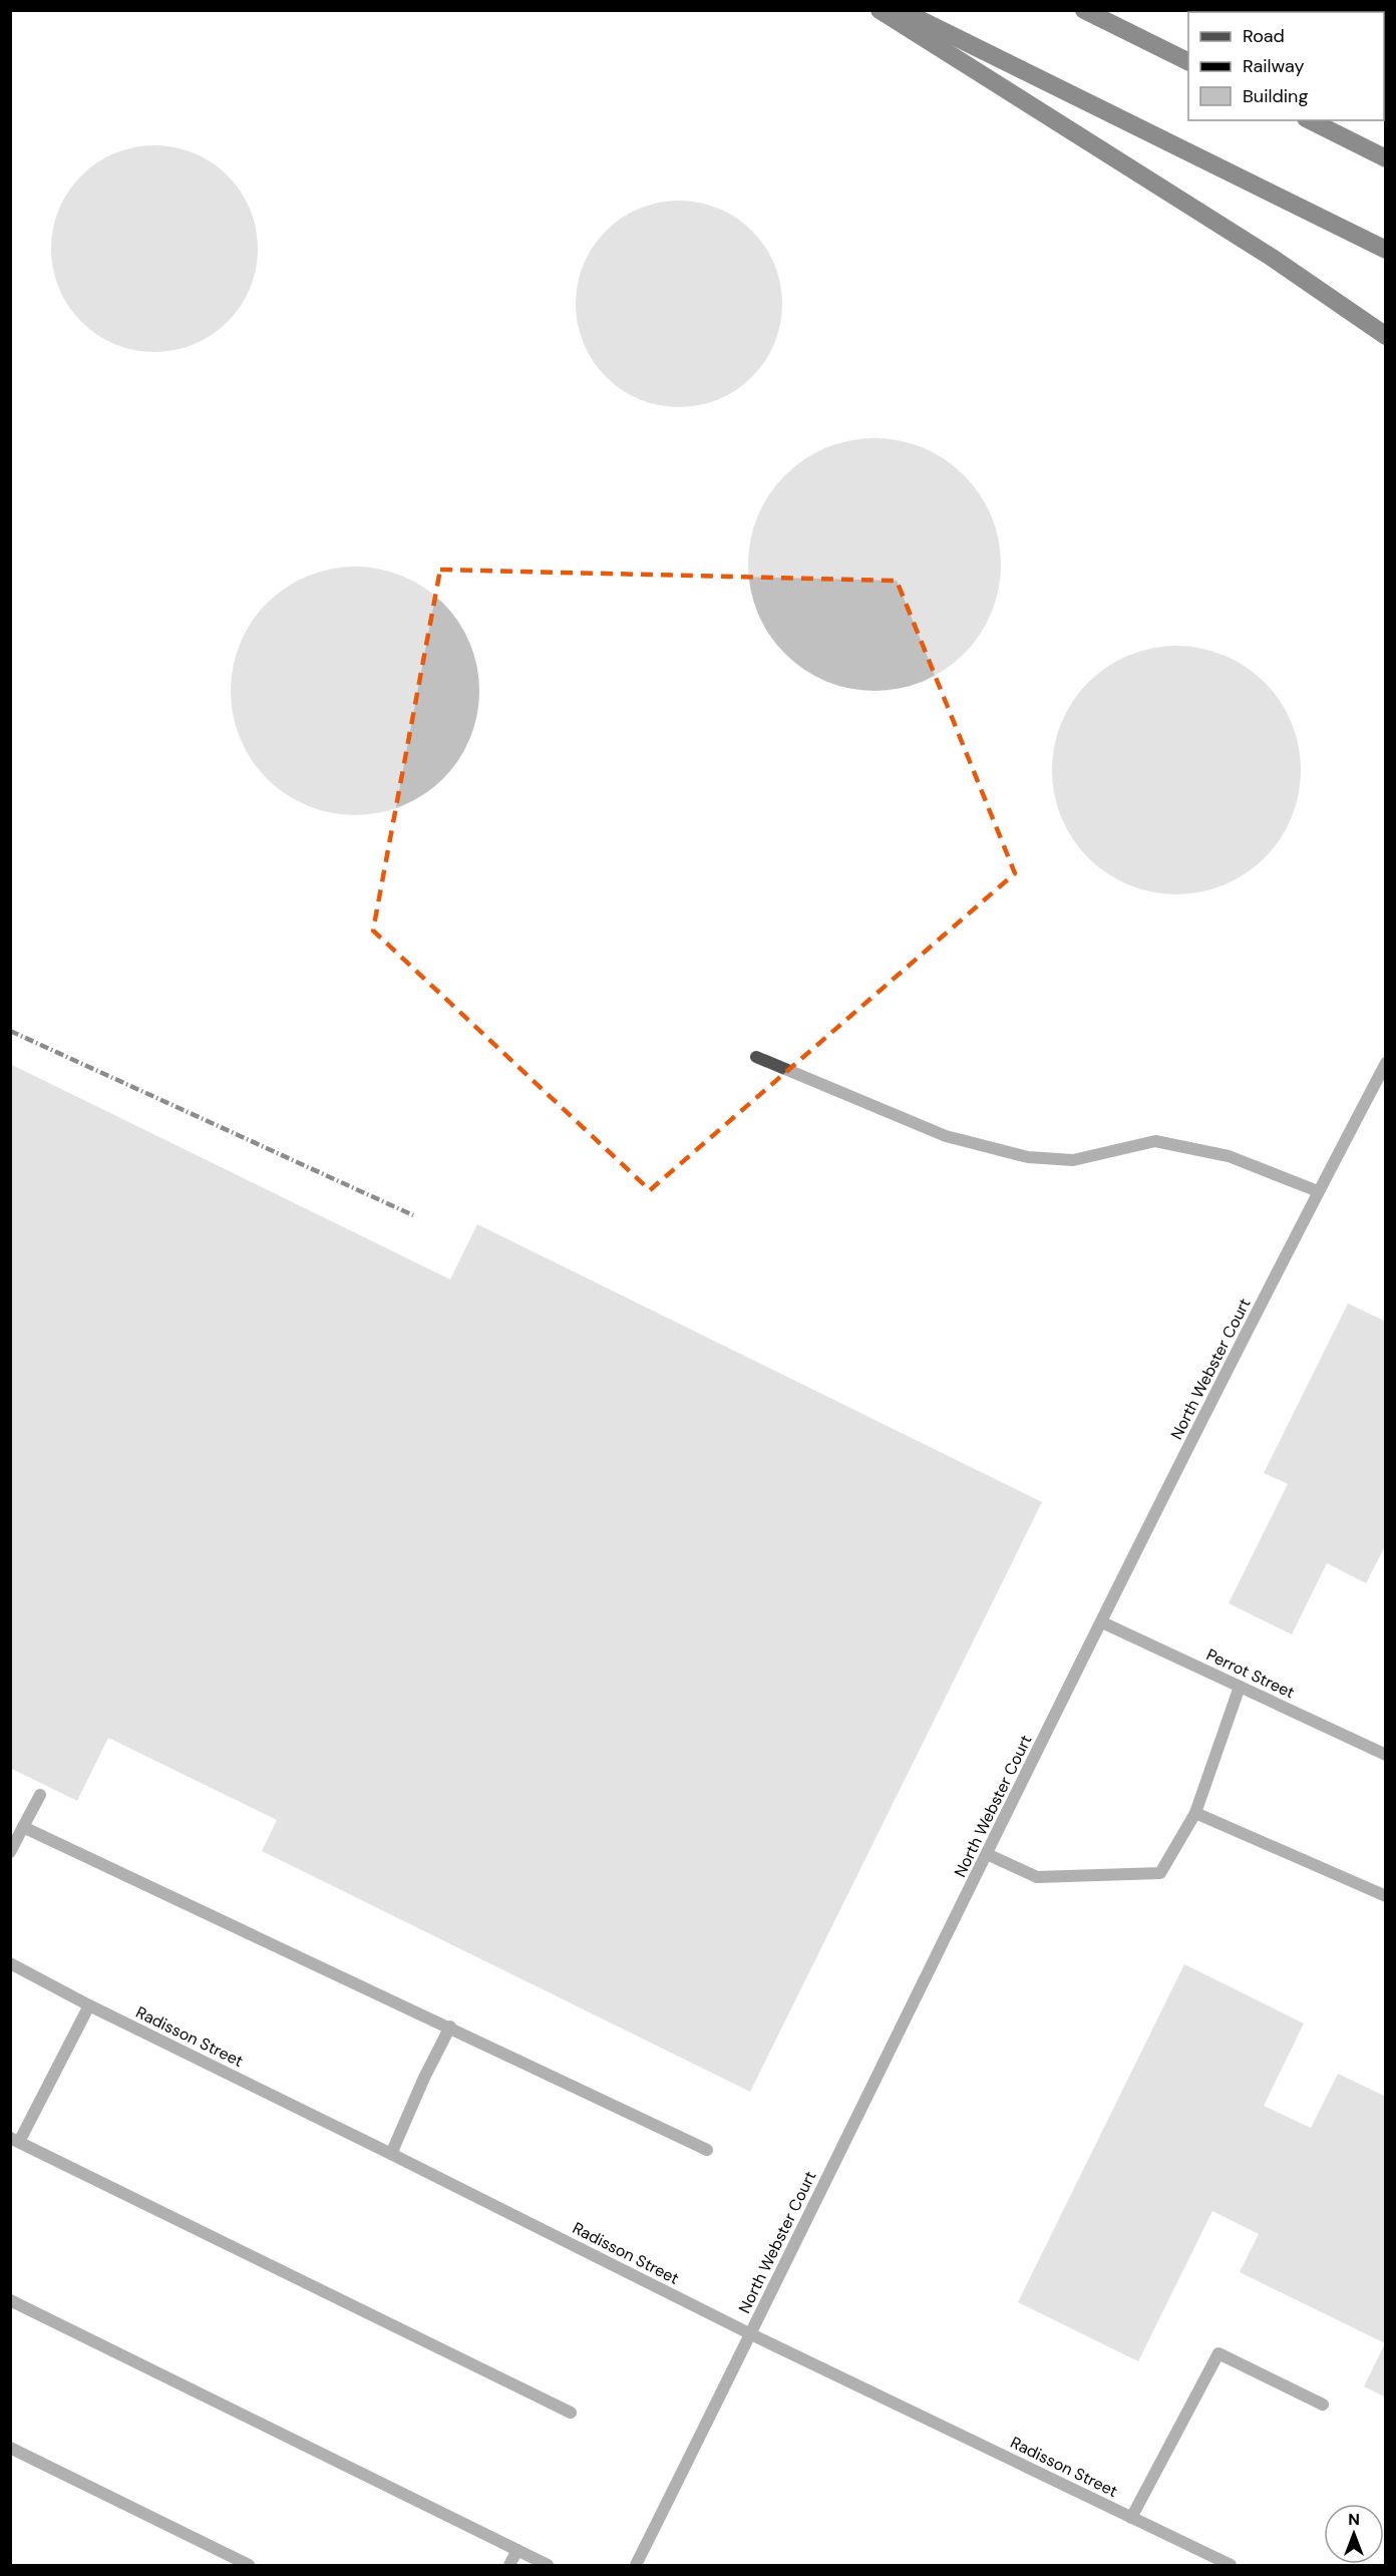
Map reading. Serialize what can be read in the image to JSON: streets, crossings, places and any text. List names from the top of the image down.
{
  "streets": {
    "street": ["North Webster Court", "Perrot Street", "Radisson Street"]
  },
  "crossings": [
    ["North Webster Court", "Perrot Street"],
    ["North Webster Court", "Radisson Street"]
  ],
  "legend": ["Road", "Railway", "Building"],
  "north": "top"
}
